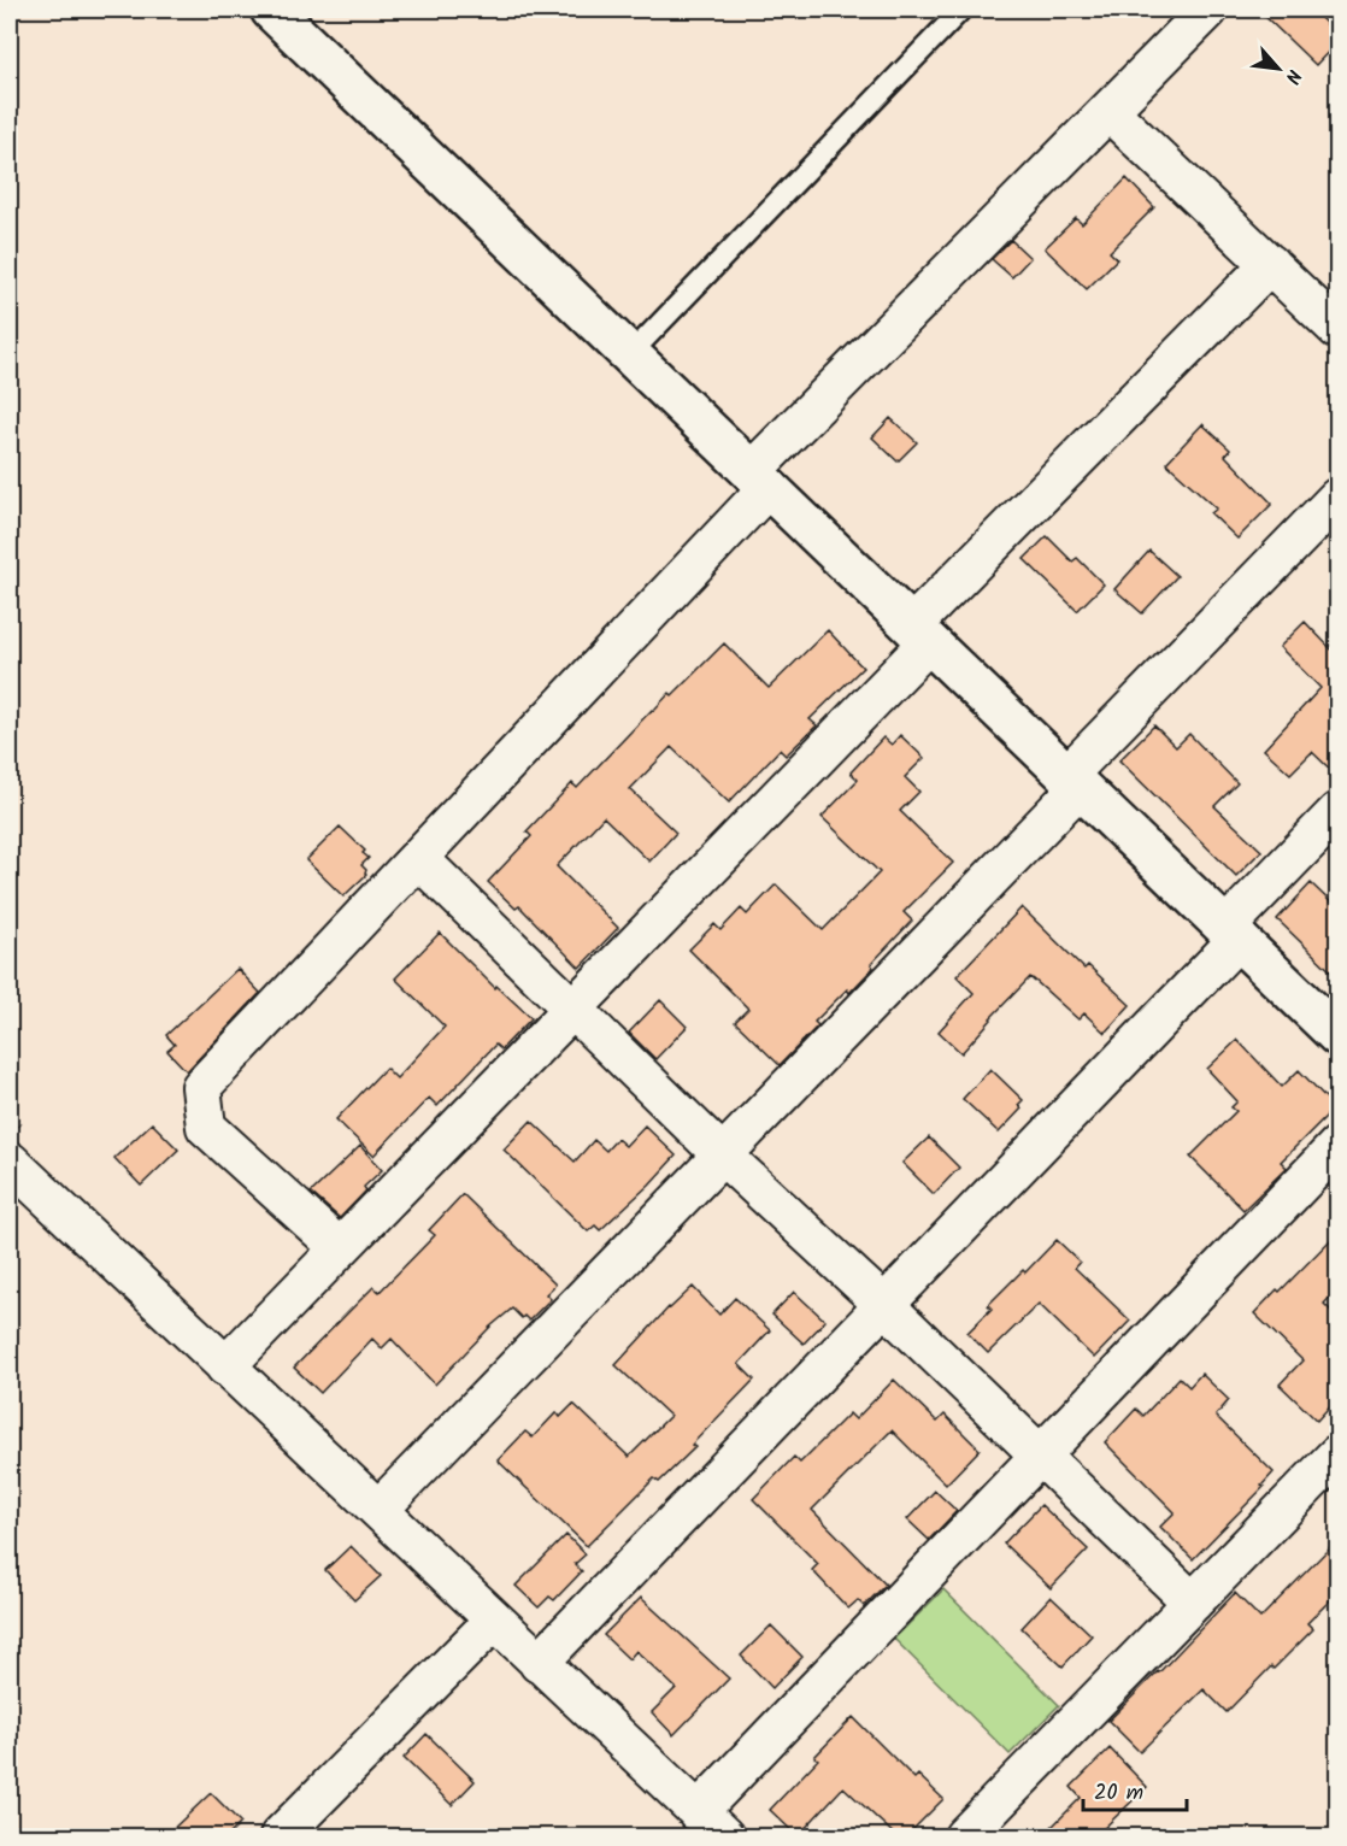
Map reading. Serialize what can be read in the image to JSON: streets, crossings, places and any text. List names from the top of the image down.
{
  "scale_bar": "20 m",
  "north": "bottom right"
}
